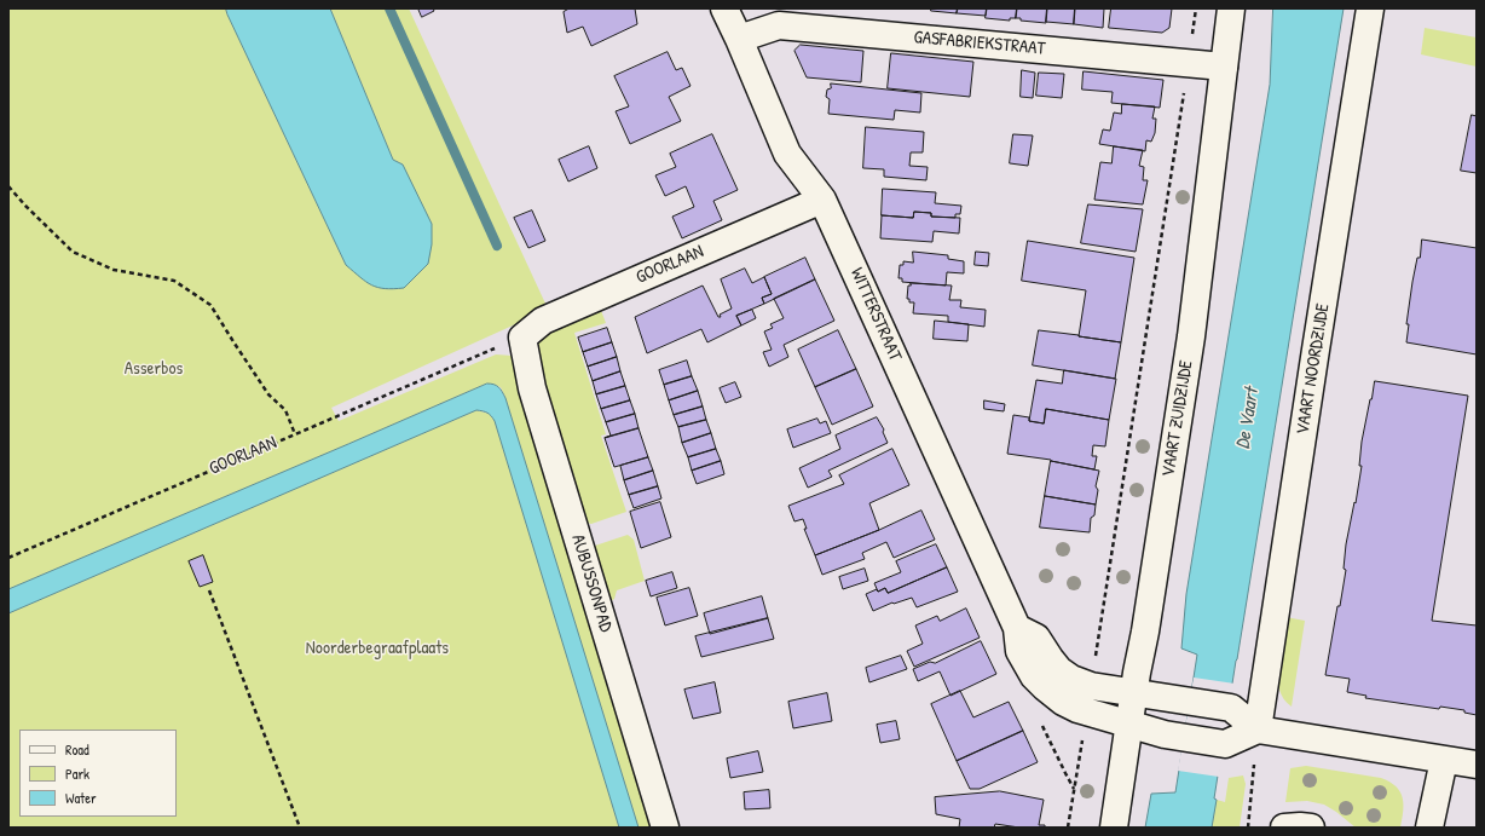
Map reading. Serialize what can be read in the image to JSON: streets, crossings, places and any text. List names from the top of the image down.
{
  "streets": {
    "street": [
      "GASFABRIEKSTRAAT",
      "GOORLAAN",
      "WITTERSTRAAT",
      "VAART NOORDZIJDE",
      "VAART ZUIDZIJDE",
      "AUBUSSONPAD"
    ]
  },
  "crossings": [
    ["GASFABRIEKSTRAAT", "WITTERSTRAAT"],
    ["GASFABRIEKSTRAAT", "VAART ZUIDZIJDE"],
    ["GOORLAAN", "WITTERSTRAAT"],
    ["GOORLAAN", "AUBUSSONPAD"],
    ["WITTERSTRAAT", "VAART NOORDZIJDE"],
    ["WITTERSTRAAT", "VAART ZUIDZIJDE"]
  ],
  "water": ["De Vaart"],
  "parks": ["Asserbos", "Noorderbegraafplaats"],
  "legend": ["Road", "Park", "Water"]
}
